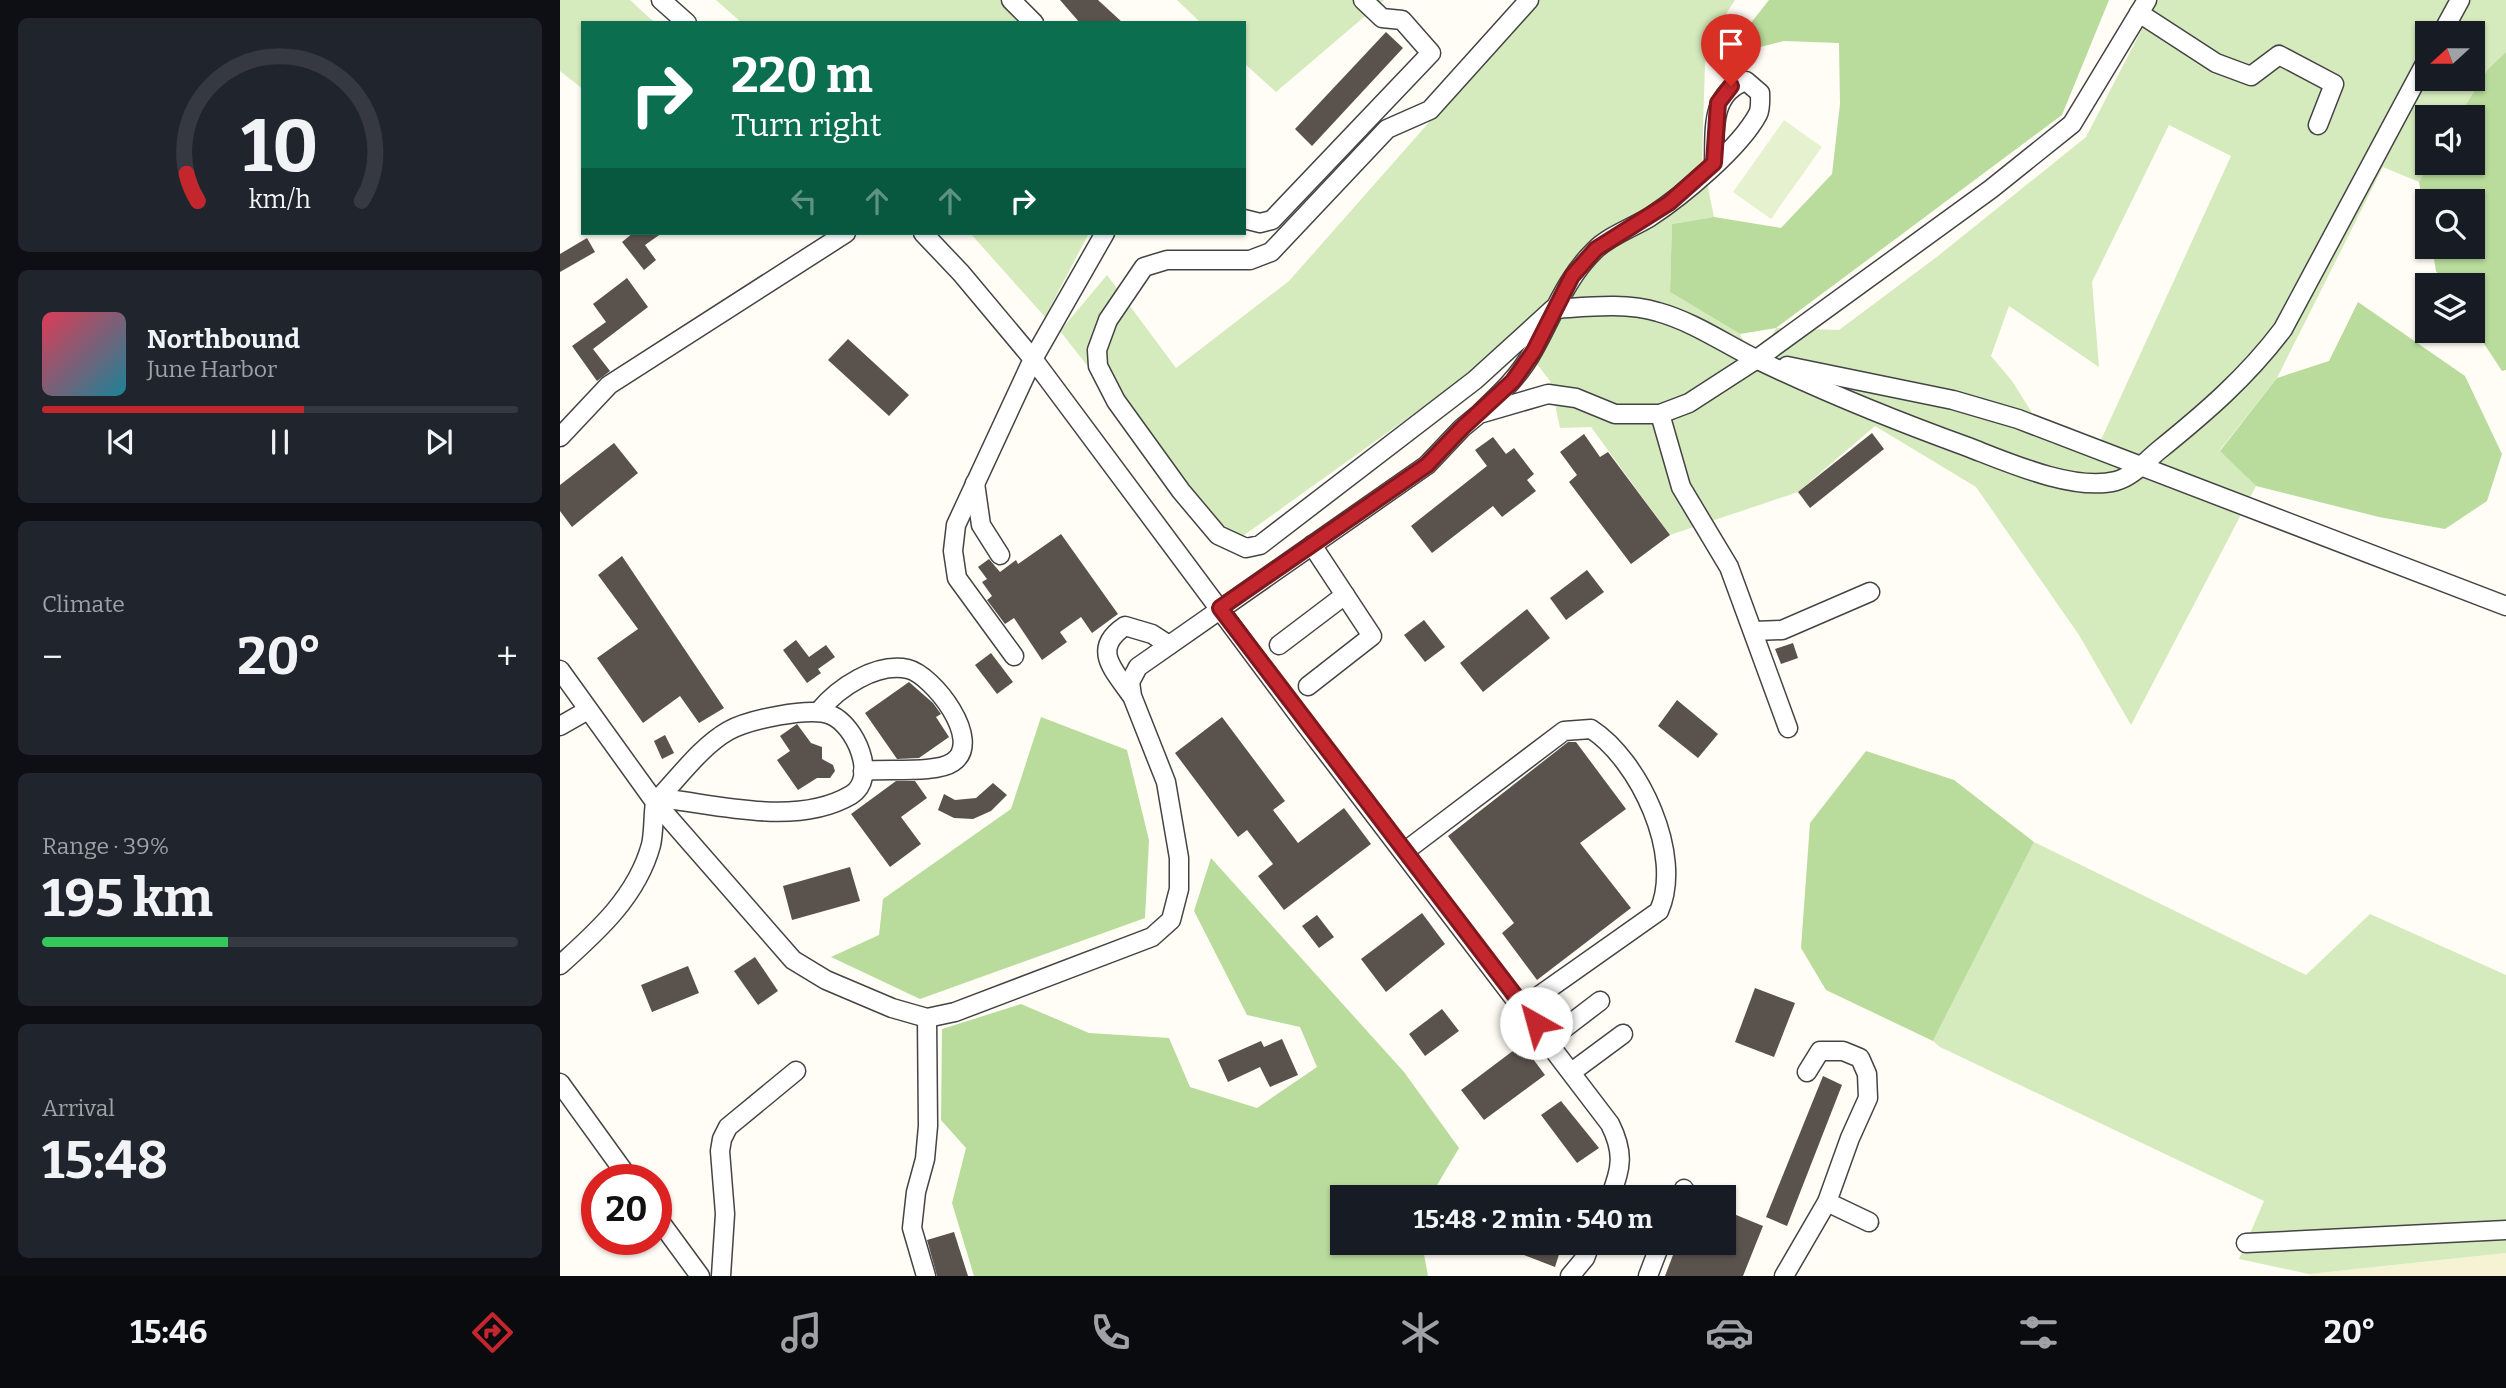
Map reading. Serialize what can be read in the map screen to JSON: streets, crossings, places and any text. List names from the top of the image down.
{
  "north": "left",
  "page": {
    "turn": ["220 m", "Turn right"],
    "song": ["Northbound", "June Harbor"],
    "tile": [
      "Climate",
      ["Range · 39%", "195 km"],
      ["Arrival", "15:48"]
    ],
    "heat": ["−", "20°", "+"],
    "limit": "20",
    "trip": "15:48 · 2 min · 540 m",
    "tabs": ["15:46", "20°"],
    "gauge": ["10", "km/h"]
  }
}
